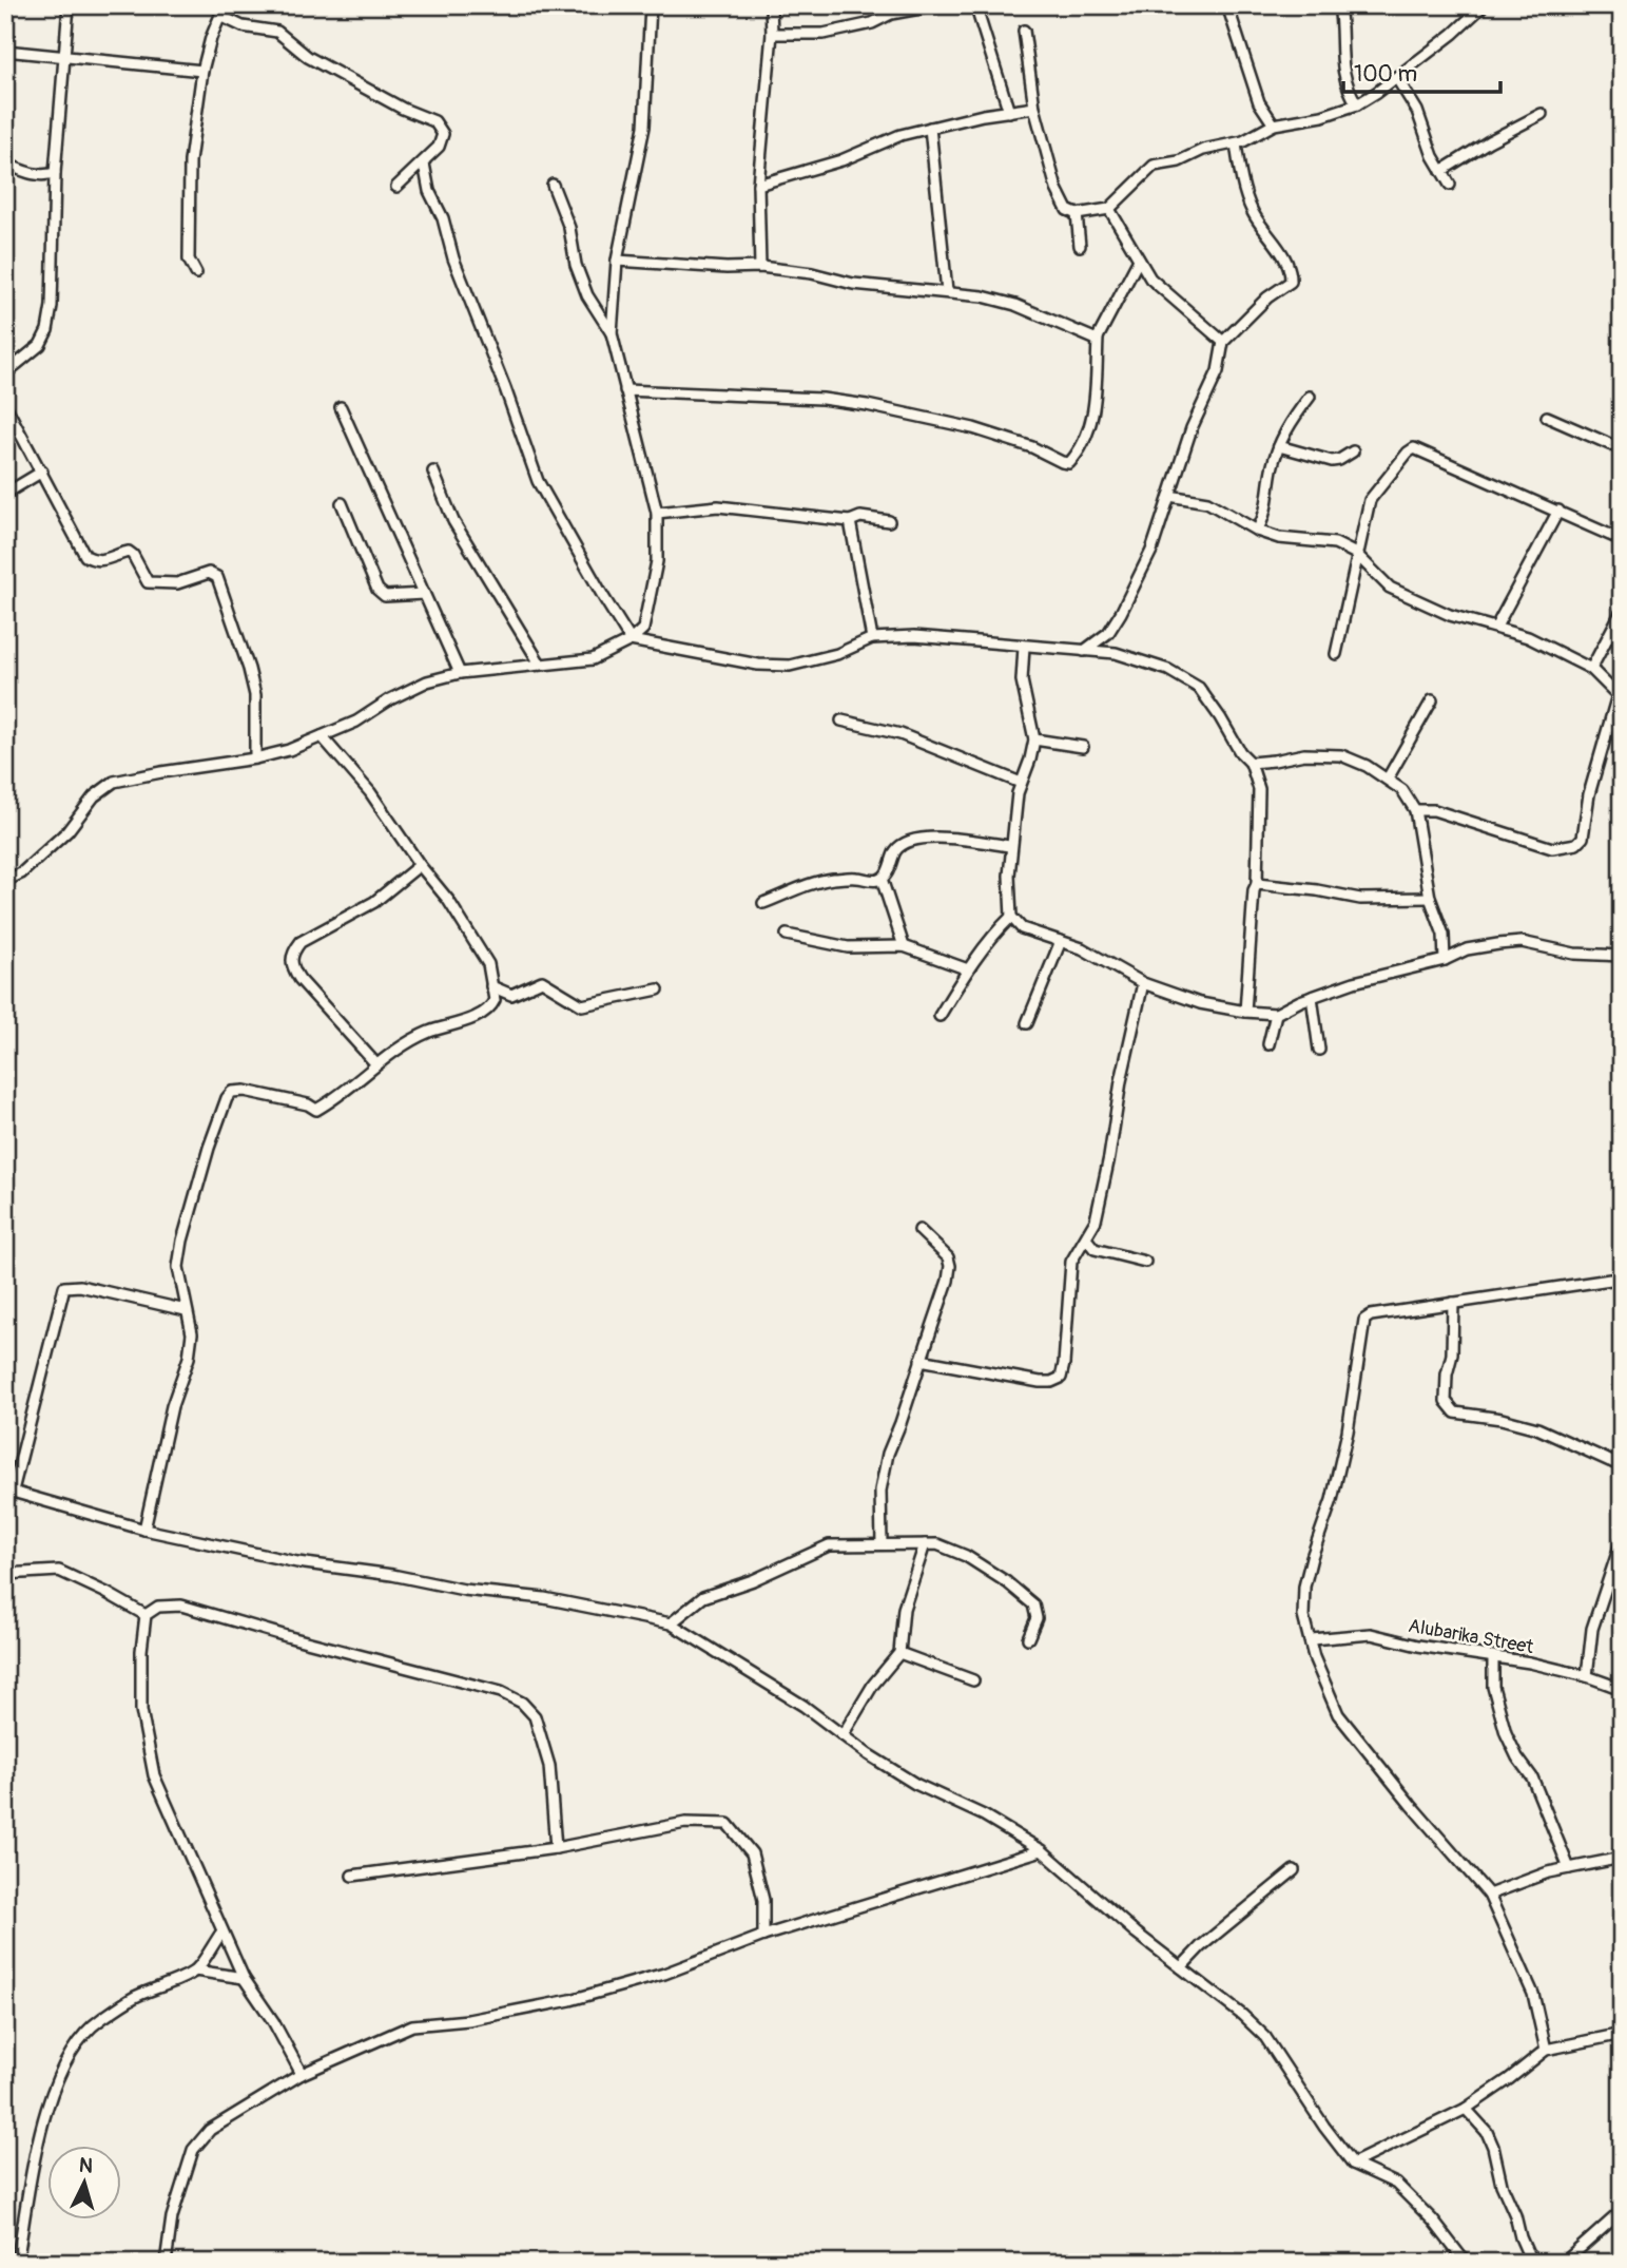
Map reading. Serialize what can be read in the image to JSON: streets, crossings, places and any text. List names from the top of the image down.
{
  "streets": {
    "street": ["Alubarika Street"]
  },
  "scale_bar": "100 m",
  "north": "top"
}
